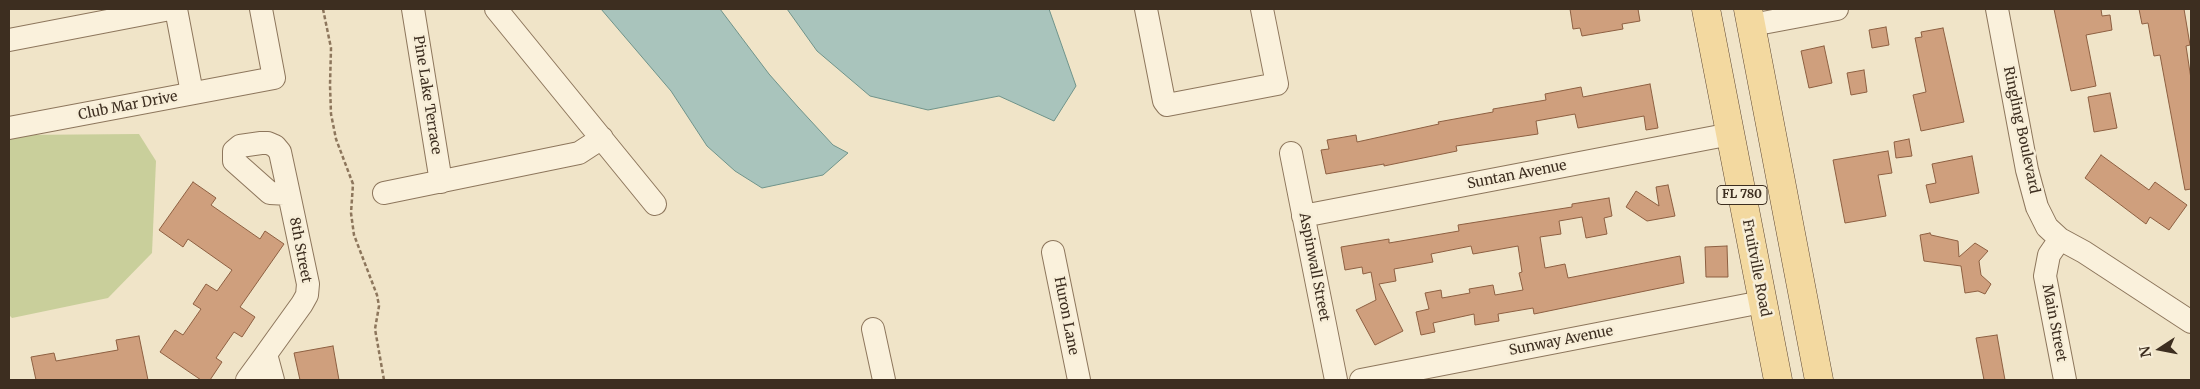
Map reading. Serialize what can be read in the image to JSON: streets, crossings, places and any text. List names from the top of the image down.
{
  "streets": {
    "main road": ["FL 780", "Fruitville Road"],
    "street": [
      "Pine Lake Terrace",
      "Club Mar Drive",
      "Ringling Boulevard",
      "Suntan Avenue",
      "8th Street",
      "Aspinwall Street",
      "Huron Lane",
      "Main Street",
      "Sunway Avenue"
    ]
  },
  "crossings": [
    ["Ringling Boulevard", "Main Street"],
    ["Suntan Avenue", "Aspinwall Street"],
    ["Suntan Avenue", "Fruitville Road"],
    ["Fruitville Road", "Sunway Avenue"]
  ],
  "north": "left"
}
